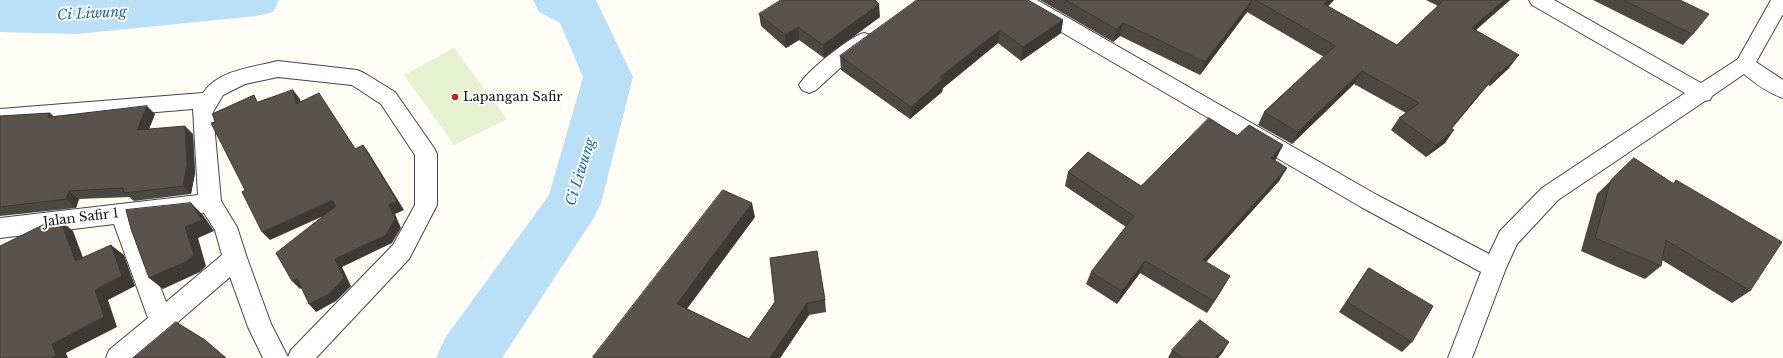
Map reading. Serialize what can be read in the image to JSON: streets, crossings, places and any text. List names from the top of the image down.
{
  "streets": {
    "street": ["Jalan Safir 1"]
  },
  "water": ["Ci Liwung"],
  "places": ["Lapangan Safir"]
}
